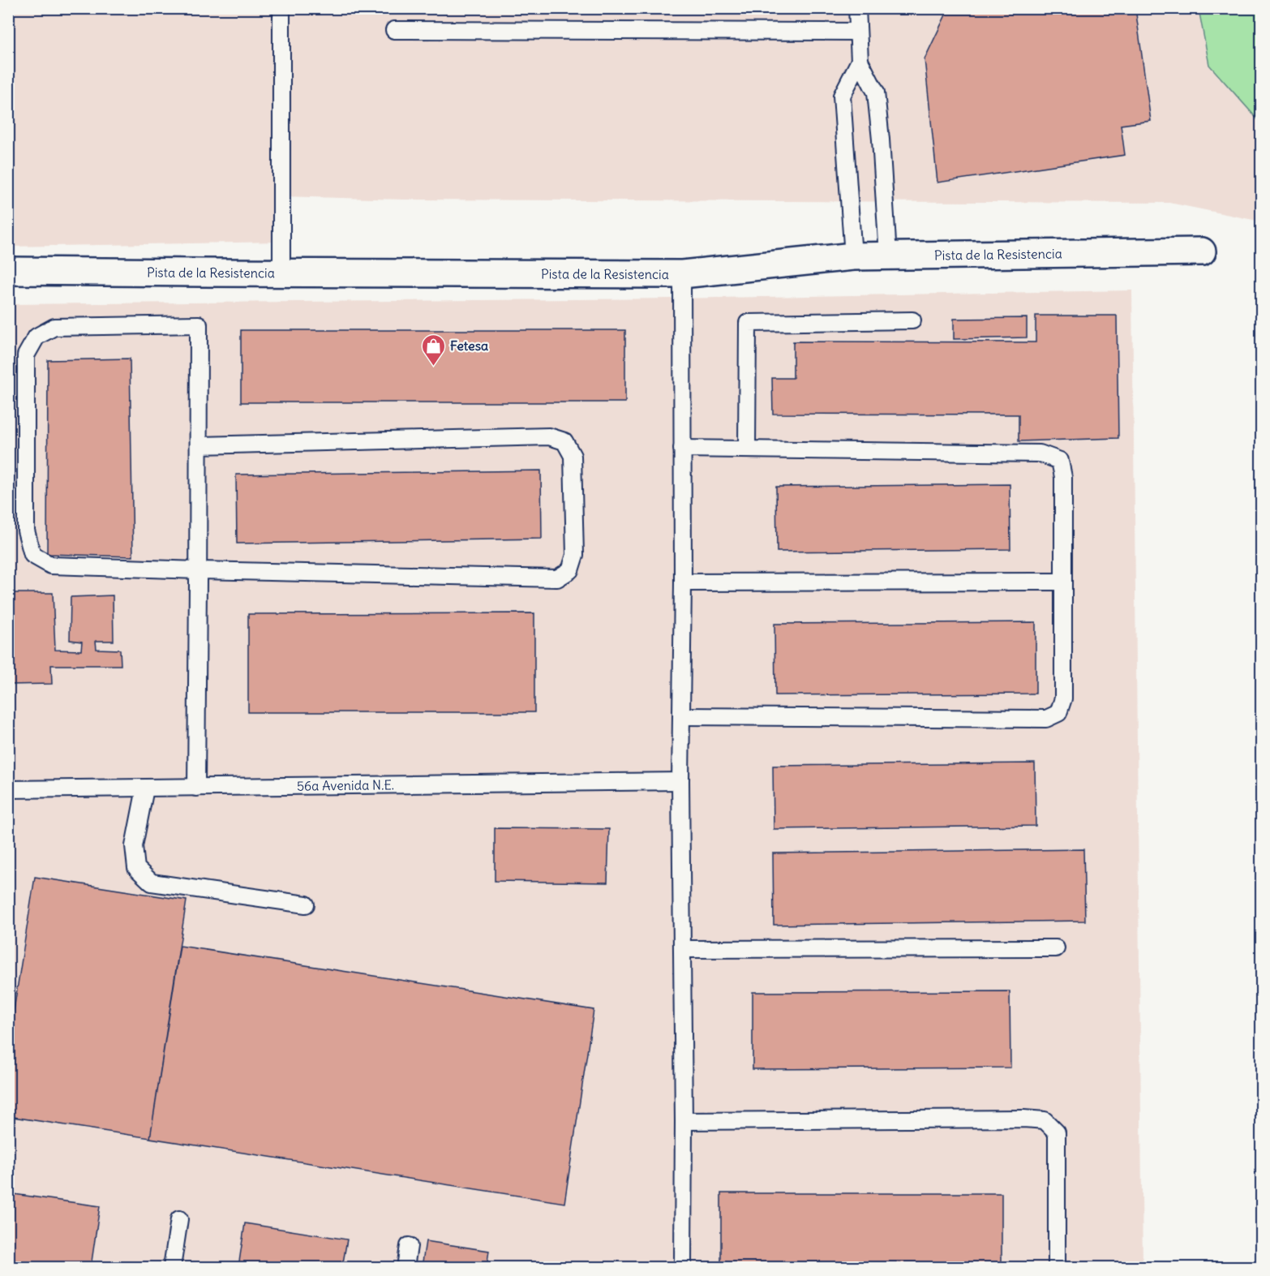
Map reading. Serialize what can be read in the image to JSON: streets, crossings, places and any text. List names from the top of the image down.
{
  "streets": {
    "street": ["Pista de la Resistencia"],
    "lane": ["56a Avenida N.E."]
  },
  "places": {
    "shop": ["Fetesa"]
  }
}
